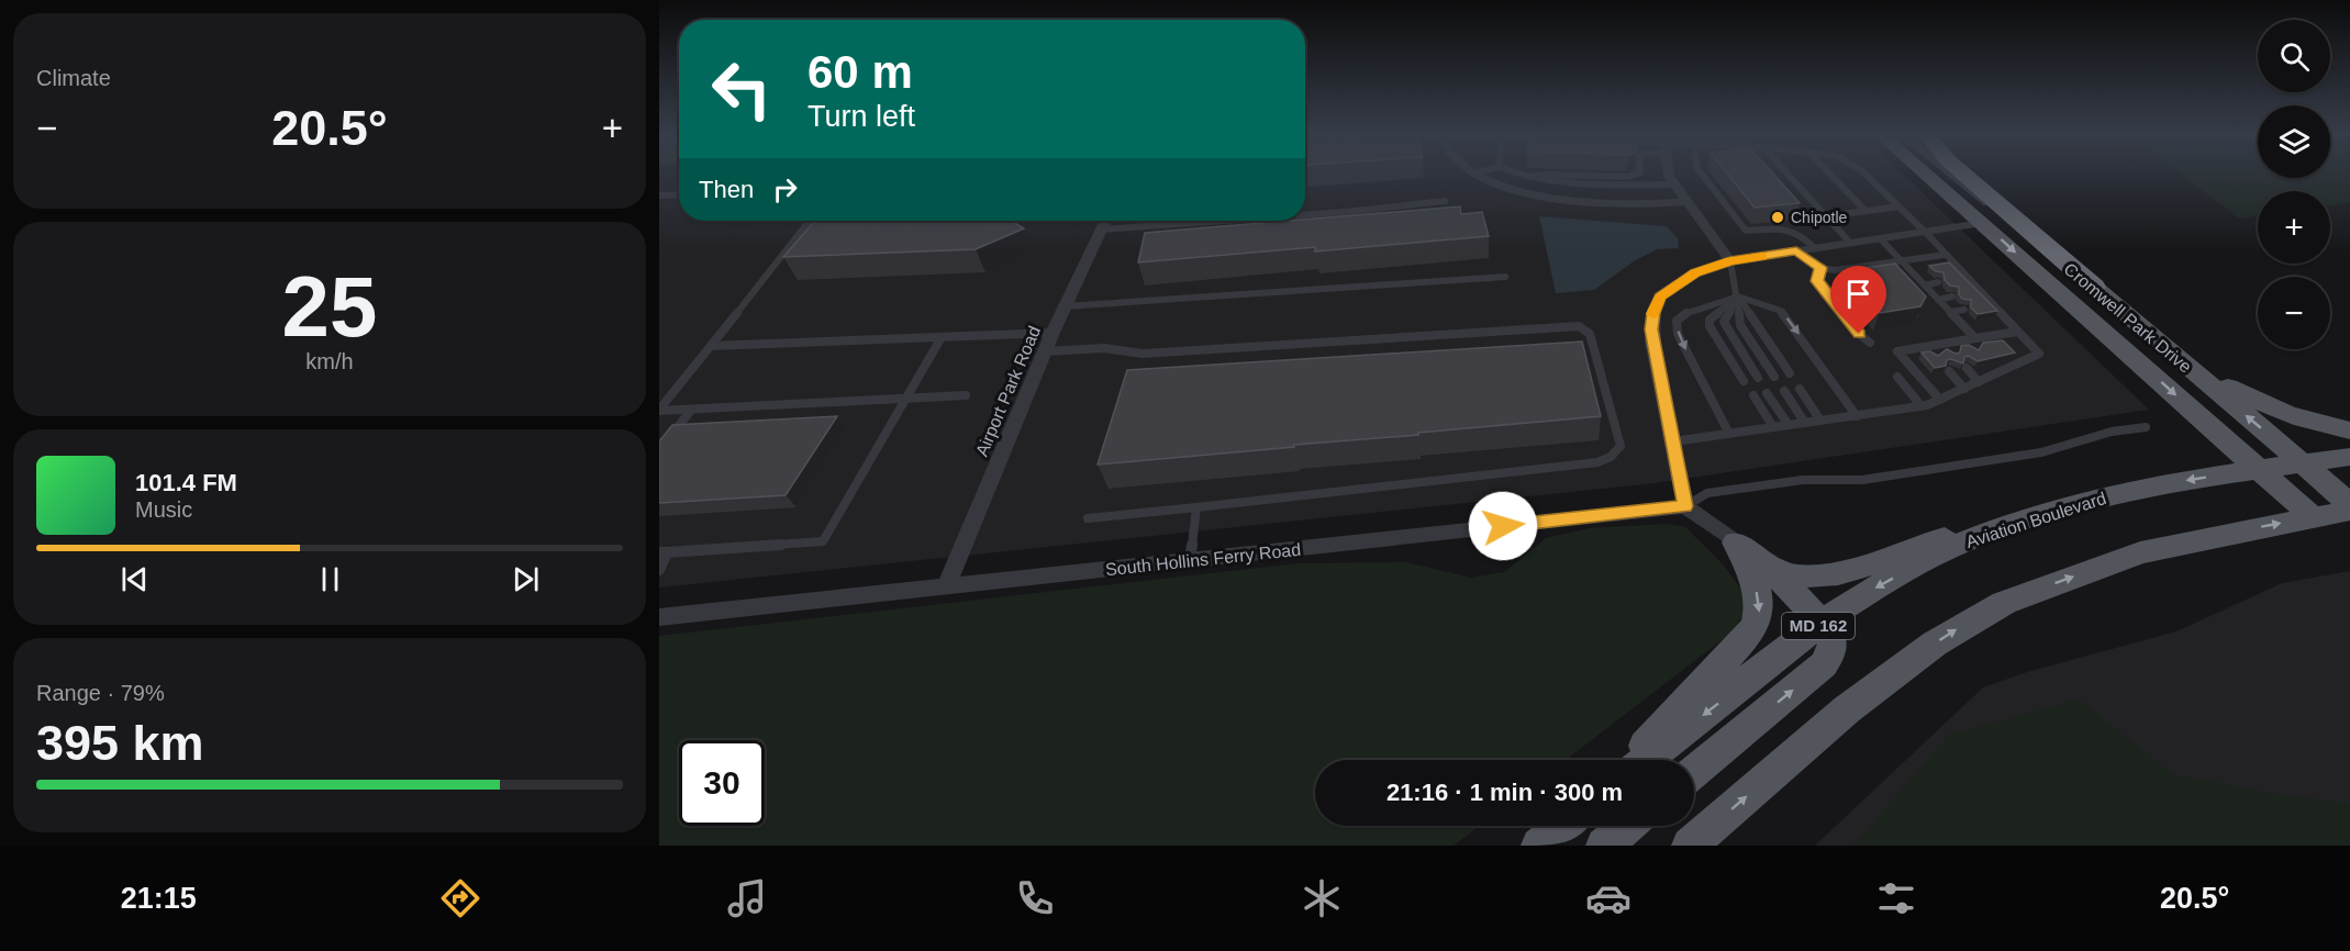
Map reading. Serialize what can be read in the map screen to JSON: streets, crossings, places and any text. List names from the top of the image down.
{
  "streets": {
    "main road": ["Cromwell Park Drive", "Aviation Boulevard", "MD 162"],
    "street": ["Airport Park Road", "South Hollins Ferry Road"]
  },
  "crossings": [
    ["Cromwell Park Drive", "Aviation Boulevard"],
    ["Airport Park Road", "South Hollins Ferry Road"]
  ],
  "places": ["Chipotle"],
  "page": {
    "tile": [
      "Climate",
      ["25", "km/h"],
      ["Range · 79%", "395 km"]
    ],
    "map_buttons": ["+", "−"],
    "turn": ["60 m", "Turn left"],
    "heat": ["−", "20.5°", "+"],
    "then": "Then",
    "song": ["101.4 FM", "Music"],
    "limit": "30",
    "trip": "21:16 · 1 min · 300 m",
    "tabs": ["21:15", "20.5°"]
  }
}
